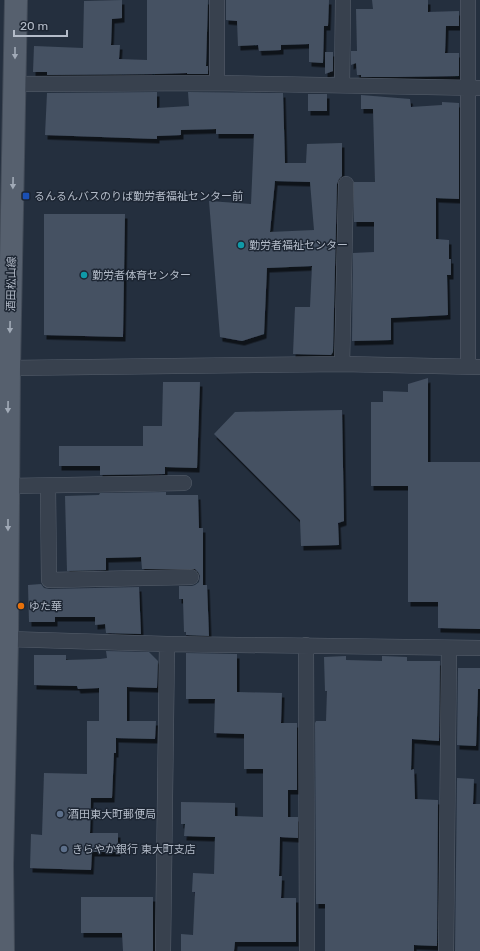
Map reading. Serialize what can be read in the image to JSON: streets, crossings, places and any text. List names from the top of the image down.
{
  "streets": {
    "main road": ["酒田松山線"]
  },
  "one_way": ["酒田松山線"],
  "places": {
    "transit": ["るんるんバスのりば勤労者福祉センター前"],
    "other": [
      "勤労者福祉センター",
      "勤労者体育センター",
      "ゆた華",
      "酒田東大町郵便局",
      "きらやか銀行 東大町支店"
    ]
  },
  "scale_bar": "20 m"
}
